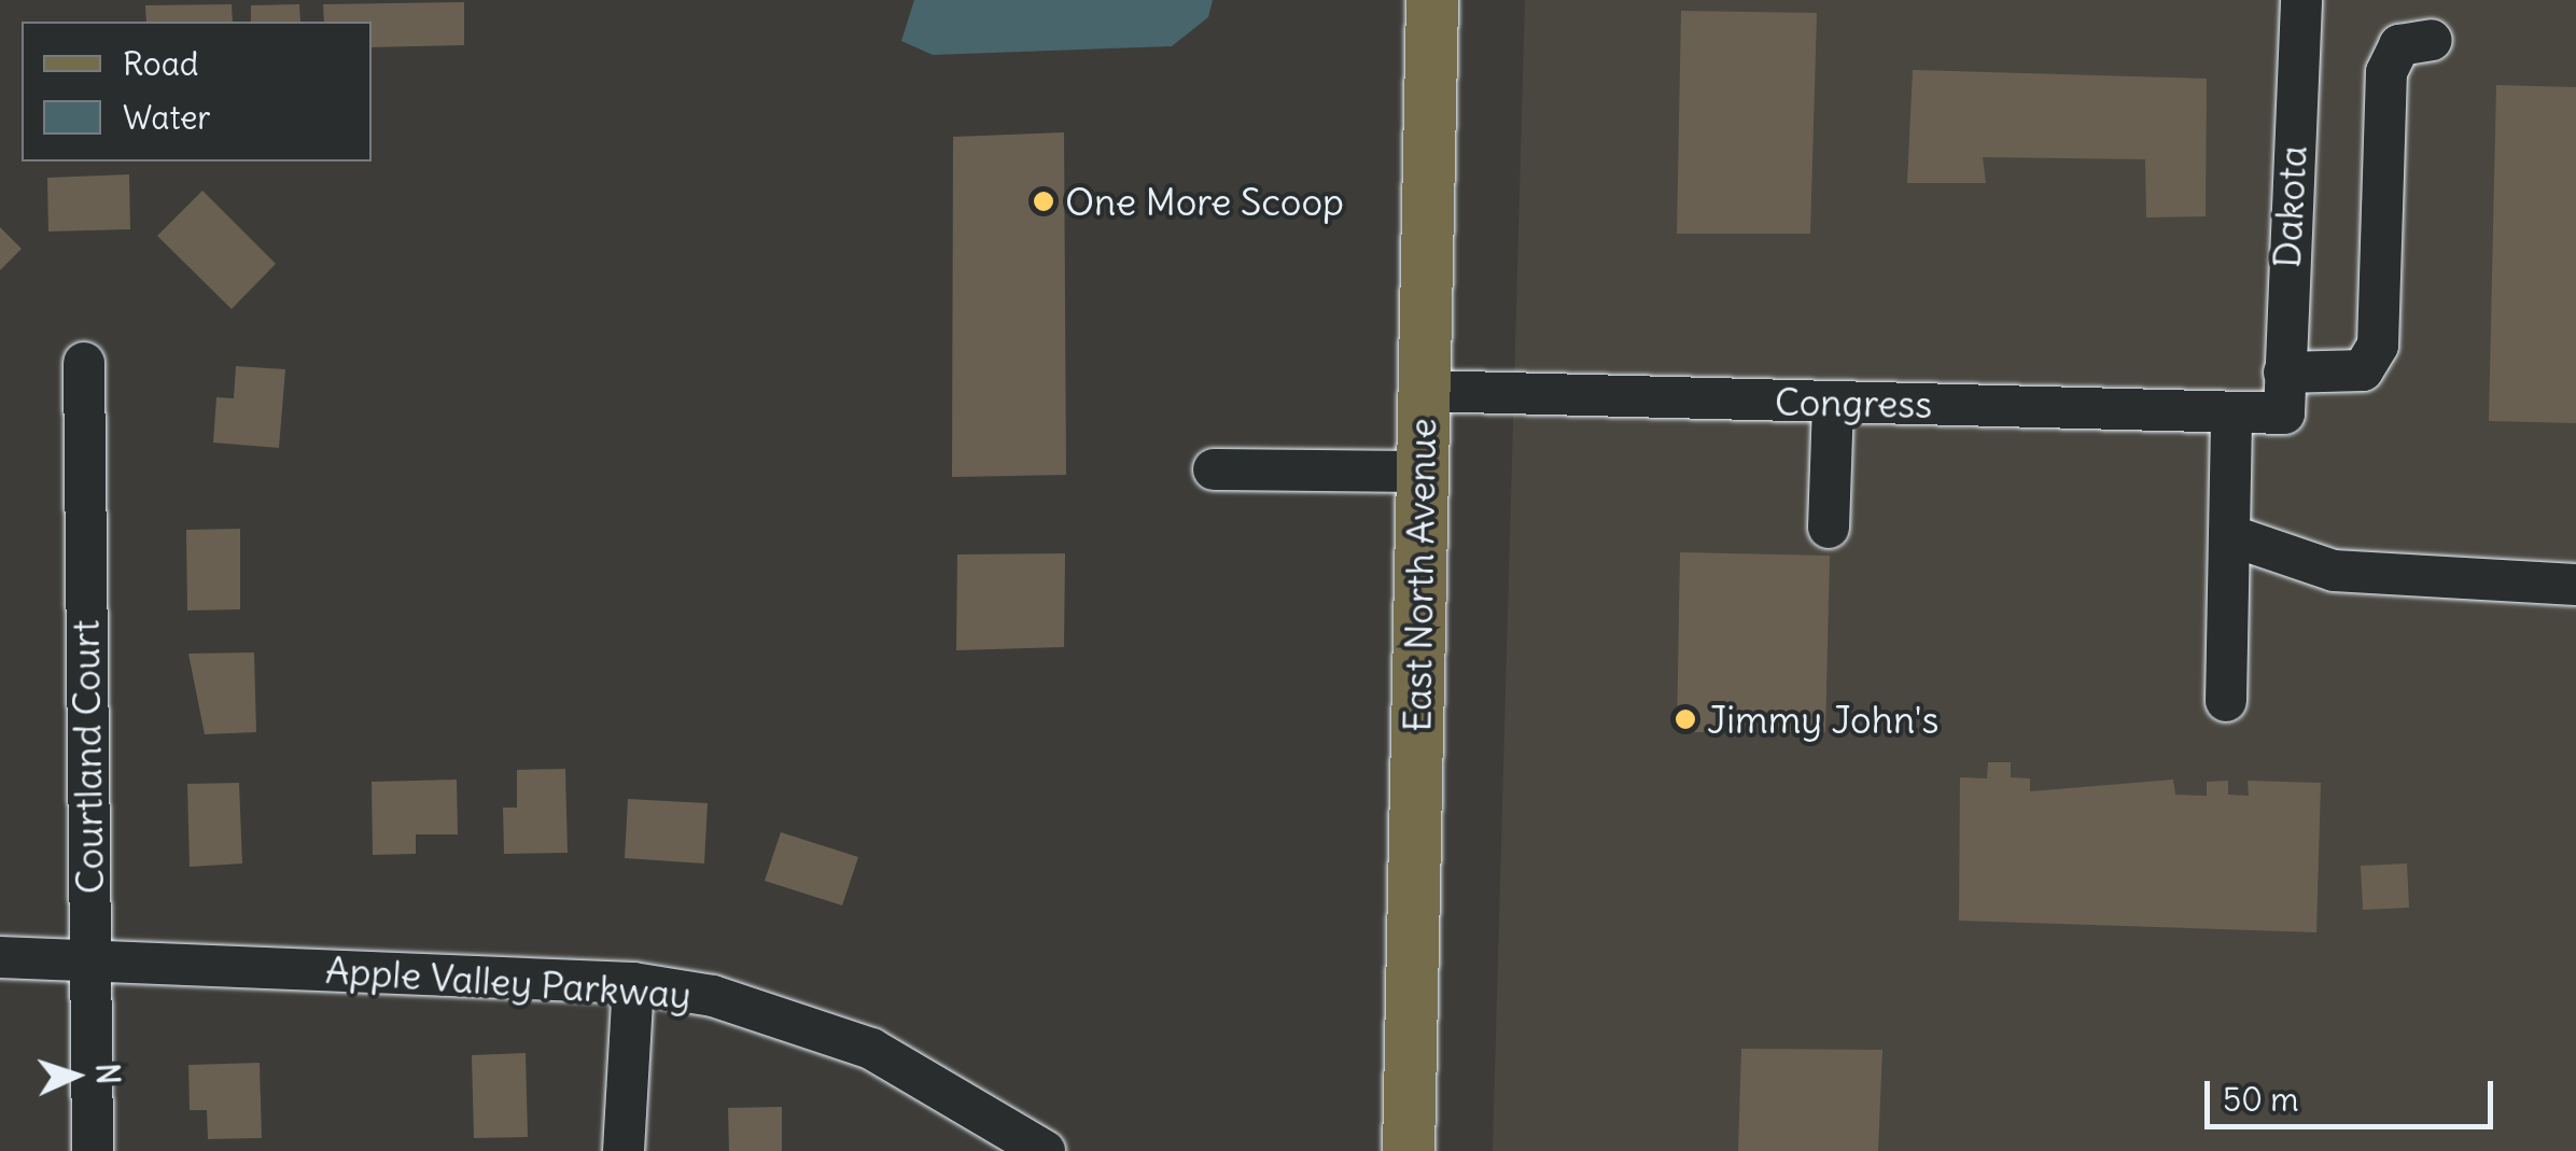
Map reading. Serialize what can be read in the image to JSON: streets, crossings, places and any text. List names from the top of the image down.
{
  "streets": {
    "main road": ["East North Avenue"],
    "street": [
      "Dakota",
      "Congress",
      "Courtland Court",
      "Apple Valley Parkway"
    ]
  },
  "crossings": [
    ["Dakota", "Congress"],
    ["Congress", "East North Avenue"],
    ["Courtland Court", "Apple Valley Parkway"]
  ],
  "places": ["One More Scoop", "Jimmy John's"],
  "legend": ["Road", "Water"],
  "scale_bar": "50 m",
  "north": "right"
}
